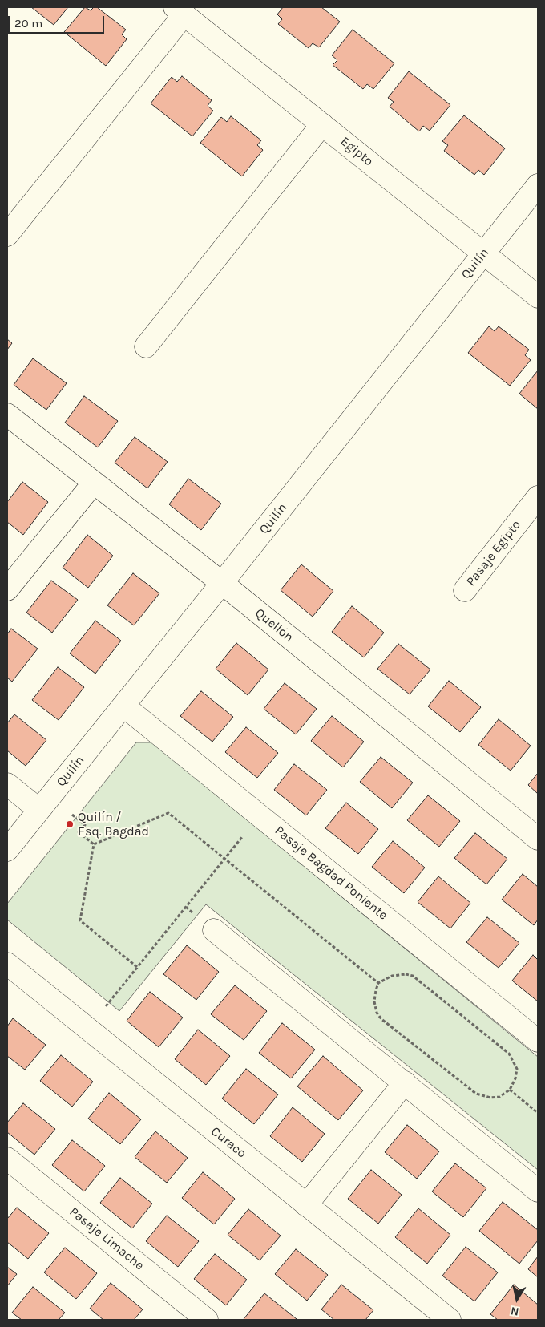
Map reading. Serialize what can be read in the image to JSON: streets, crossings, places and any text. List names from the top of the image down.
{
  "streets": {
    "street": [
      "Egipto",
      "Quilín",
      "Pasaje Egipto",
      "Quellón",
      "Pasaje Bagdad Poniente",
      "Curaco",
      "Pasaje Limache"
    ]
  },
  "crossings": [
    ["Egipto", "Quilín"],
    ["Quilín", "Quellón"],
    ["Quilín", "Pasaje Bagdad Poniente"]
  ],
  "places": ["Quilín / Esq. Bagdad"],
  "scale_bar": "20 m",
  "north": "bottom"
}
